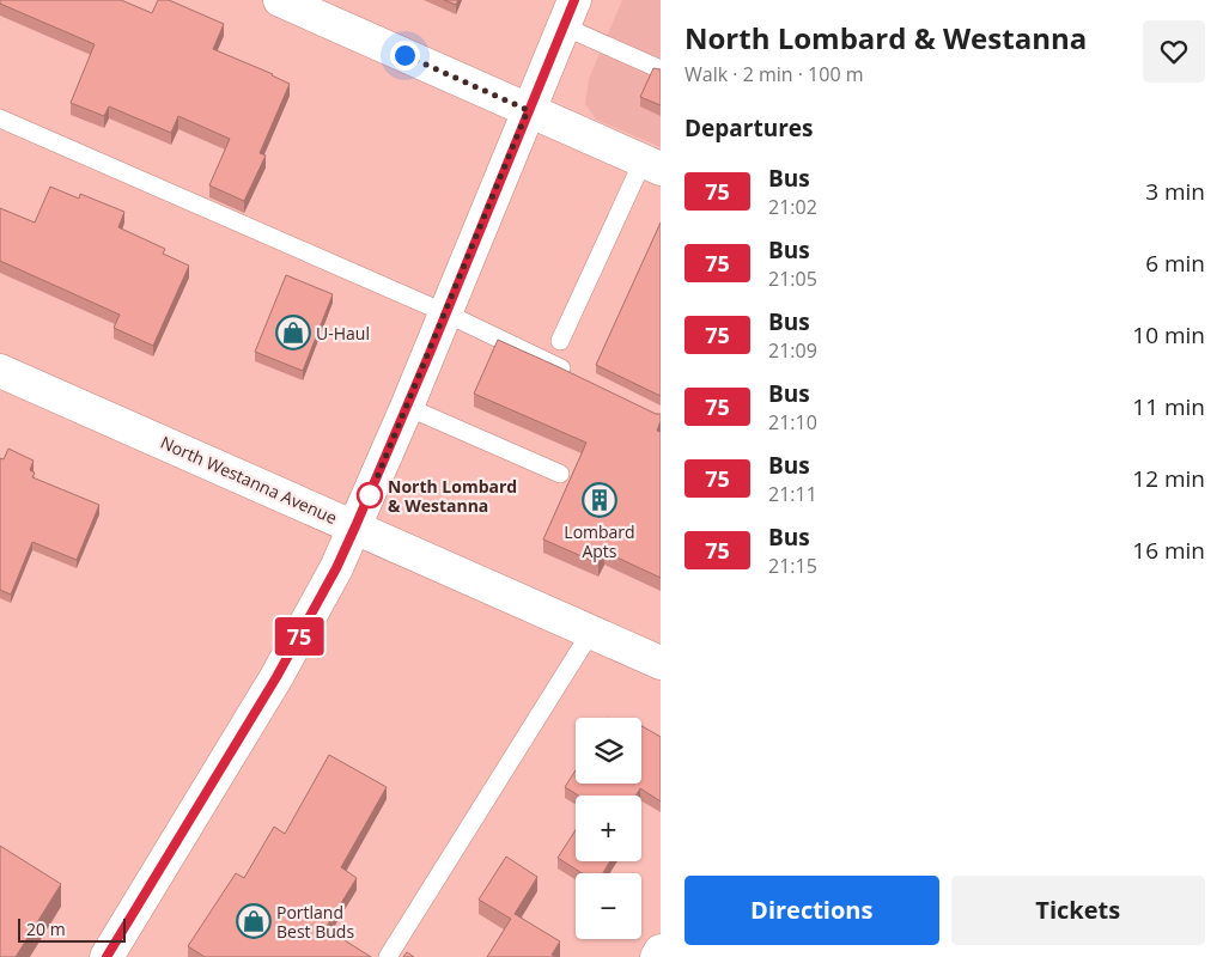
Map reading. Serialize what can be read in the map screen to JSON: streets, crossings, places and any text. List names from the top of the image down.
{
  "streets": {
    "street": ["North Westanna Avenue"]
  },
  "places": {
    "shop": ["U-Haul", "Portland Best Buds"],
    "other": ["North Lombard & Westanna"],
    "building": ["Lombard Apts"]
  },
  "lines": ["bus line 75"],
  "scale_bar": "20 m",
  "page": {
    "on_map": "75",
    "heading": [
      ["North Lombard & Westanna", "Walk · 2 min · 100 m"],
      "Departures"
    ],
    "list": [
      {
        "mark": "75",
        "name": "Bus",
        "note": "21:02",
        "value": "3 min"
      },
      {
        "mark": "75",
        "name": "Bus",
        "note": "21:05",
        "value": "6 min"
      },
      {
        "mark": "75",
        "name": "Bus",
        "note": "21:09",
        "value": "10 min"
      },
      {
        "mark": "75",
        "name": "Bus",
        "note": "21:10",
        "value": "11 min"
      },
      {
        "mark": "75",
        "name": "Bus",
        "note": "21:11",
        "value": "12 min"
      },
      {
        "mark": "75",
        "name": "Bus",
        "note": "21:15",
        "value": "16 min"
      }
    ],
    "map_buttons": ["+", "−"],
    "buttons": ["Directions", "Tickets"],
    "scale": "20 m"
  }
}
